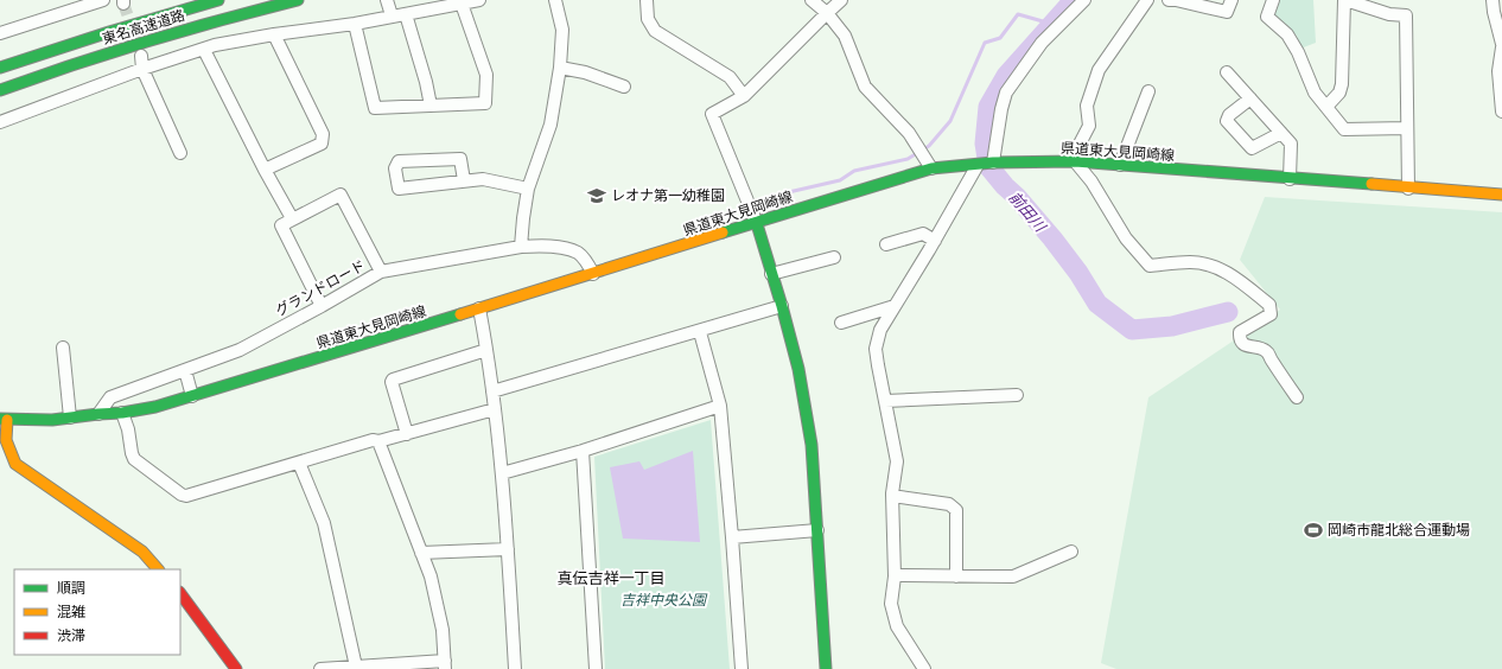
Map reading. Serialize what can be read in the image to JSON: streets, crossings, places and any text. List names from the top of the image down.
{
  "streets": {
    "main road": ["東名高速道路", "県道東大見岡崎線"],
    "street": ["グランドロード"]
  },
  "crossings": [
    ["県道東大見岡崎線", "グランドロード"]
  ],
  "districts": ["真伝吉祥一丁目"],
  "water": ["前田川"],
  "parks": ["吉祥中央公園"],
  "places": {
    "school or university": ["レオナ第一幼稚園"],
    "sports": ["岡崎市龍北総合運動場"]
  },
  "legend": ["順調", "混雑", "渋滞"]
}
